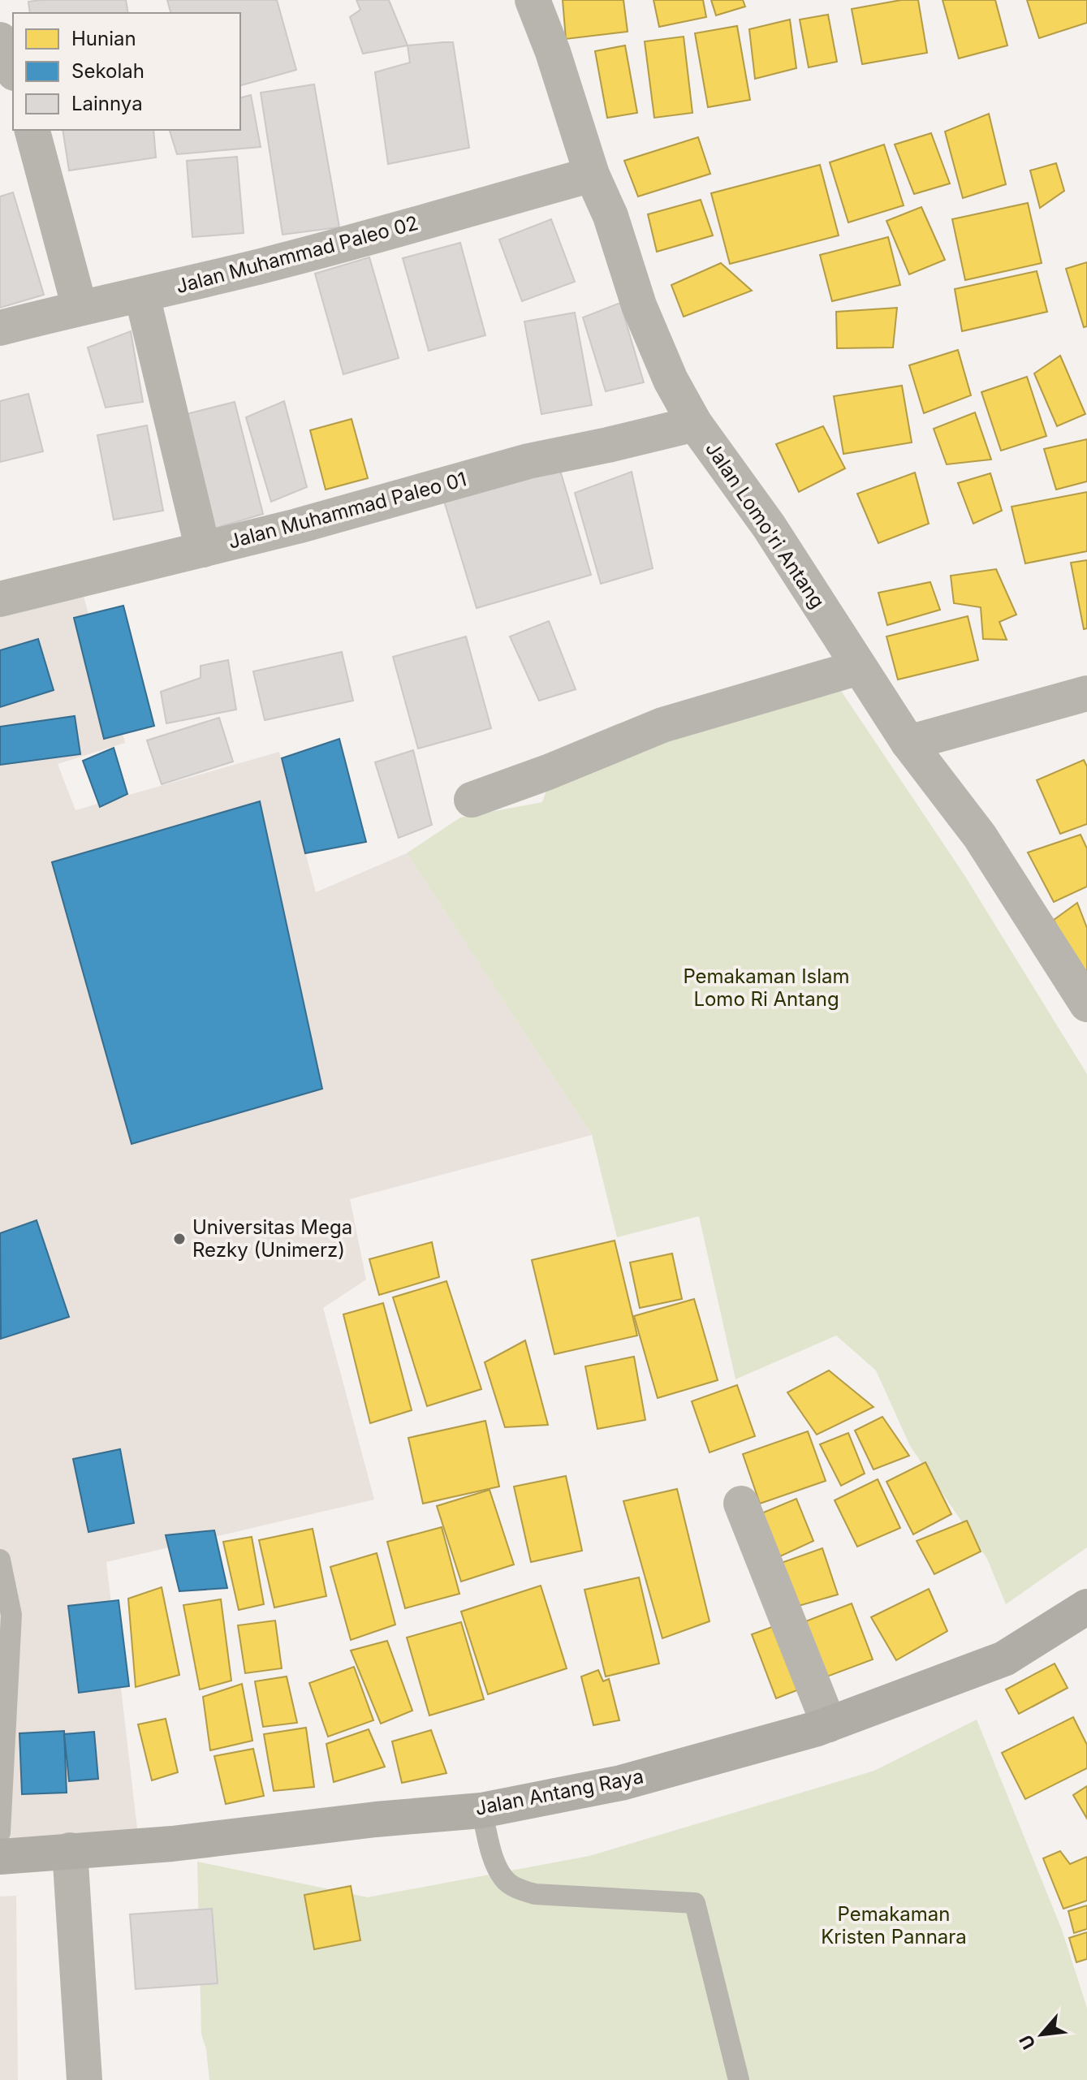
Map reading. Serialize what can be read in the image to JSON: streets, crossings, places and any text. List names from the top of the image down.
{
  "streets": {
    "main road": ["Jalan Antang Raya"],
    "street": ["Jalan Muhammad Paleo 02", "Jalan Muhammad Paleo 01", "Jalan Lomo'ri Antang"]
  },
  "crossings": [
    ["Jalan Muhammad Paleo 02", "Jalan Lomo'ri Antang"],
    ["Jalan Muhammad Paleo 01", "Jalan Lomo'ri Antang"]
  ],
  "parks": ["Pemakaman Islam Lomo Ri Antang", "Pemakaman Kristen Pannara"],
  "places": ["Universitas Mega Rezky (Unimerz)"],
  "legend": ["Hunian", "Sekolah", "Lainnya"],
  "north": "bottom left"
}
